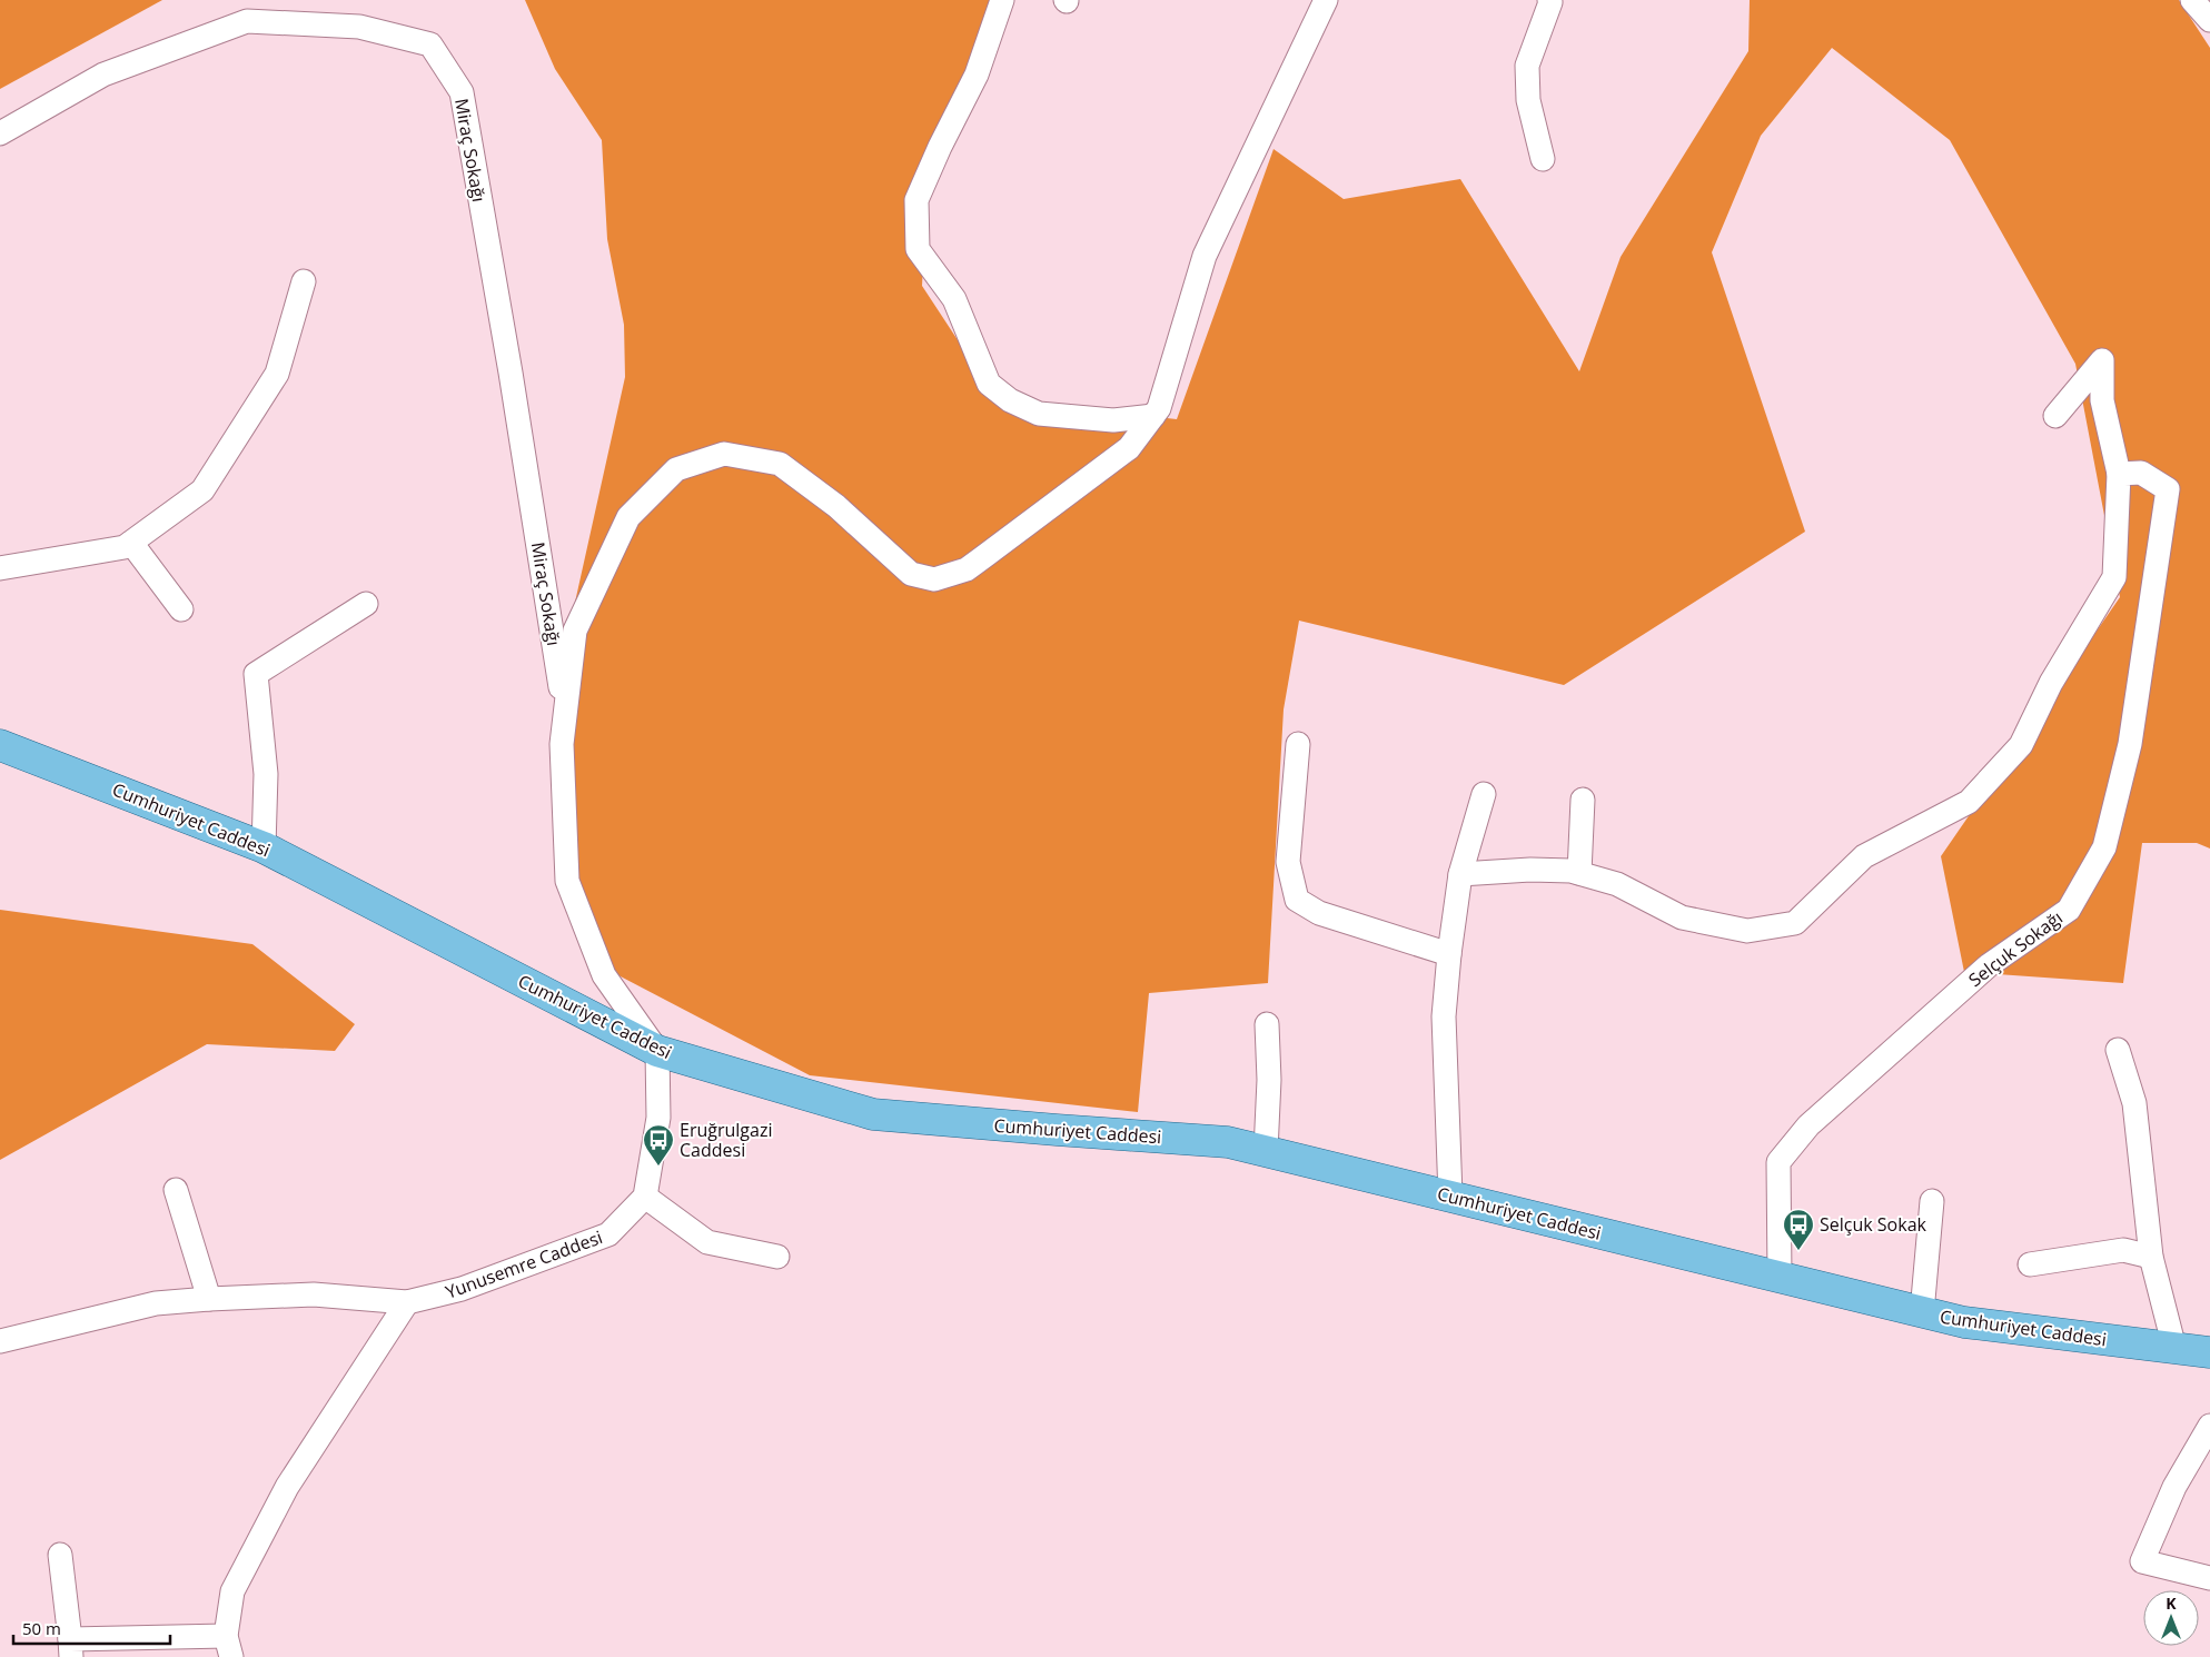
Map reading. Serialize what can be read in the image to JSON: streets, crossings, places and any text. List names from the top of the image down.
{
  "streets": {
    "main road": ["Cumhuriyet Caddesi"],
    "street": ["Miraç Sokağı", "Selçuk Sokağı", "Yunusemre Caddesi"]
  },
  "crossings": [
    ["Cumhuriyet Caddesi", "Selçuk Sokağı"]
  ],
  "places": {
    "bus stop": ["Eruğrulgazi Caddesi", "Selçuk Sokak"]
  },
  "scale_bar": "50 m",
  "north": "top"
}
